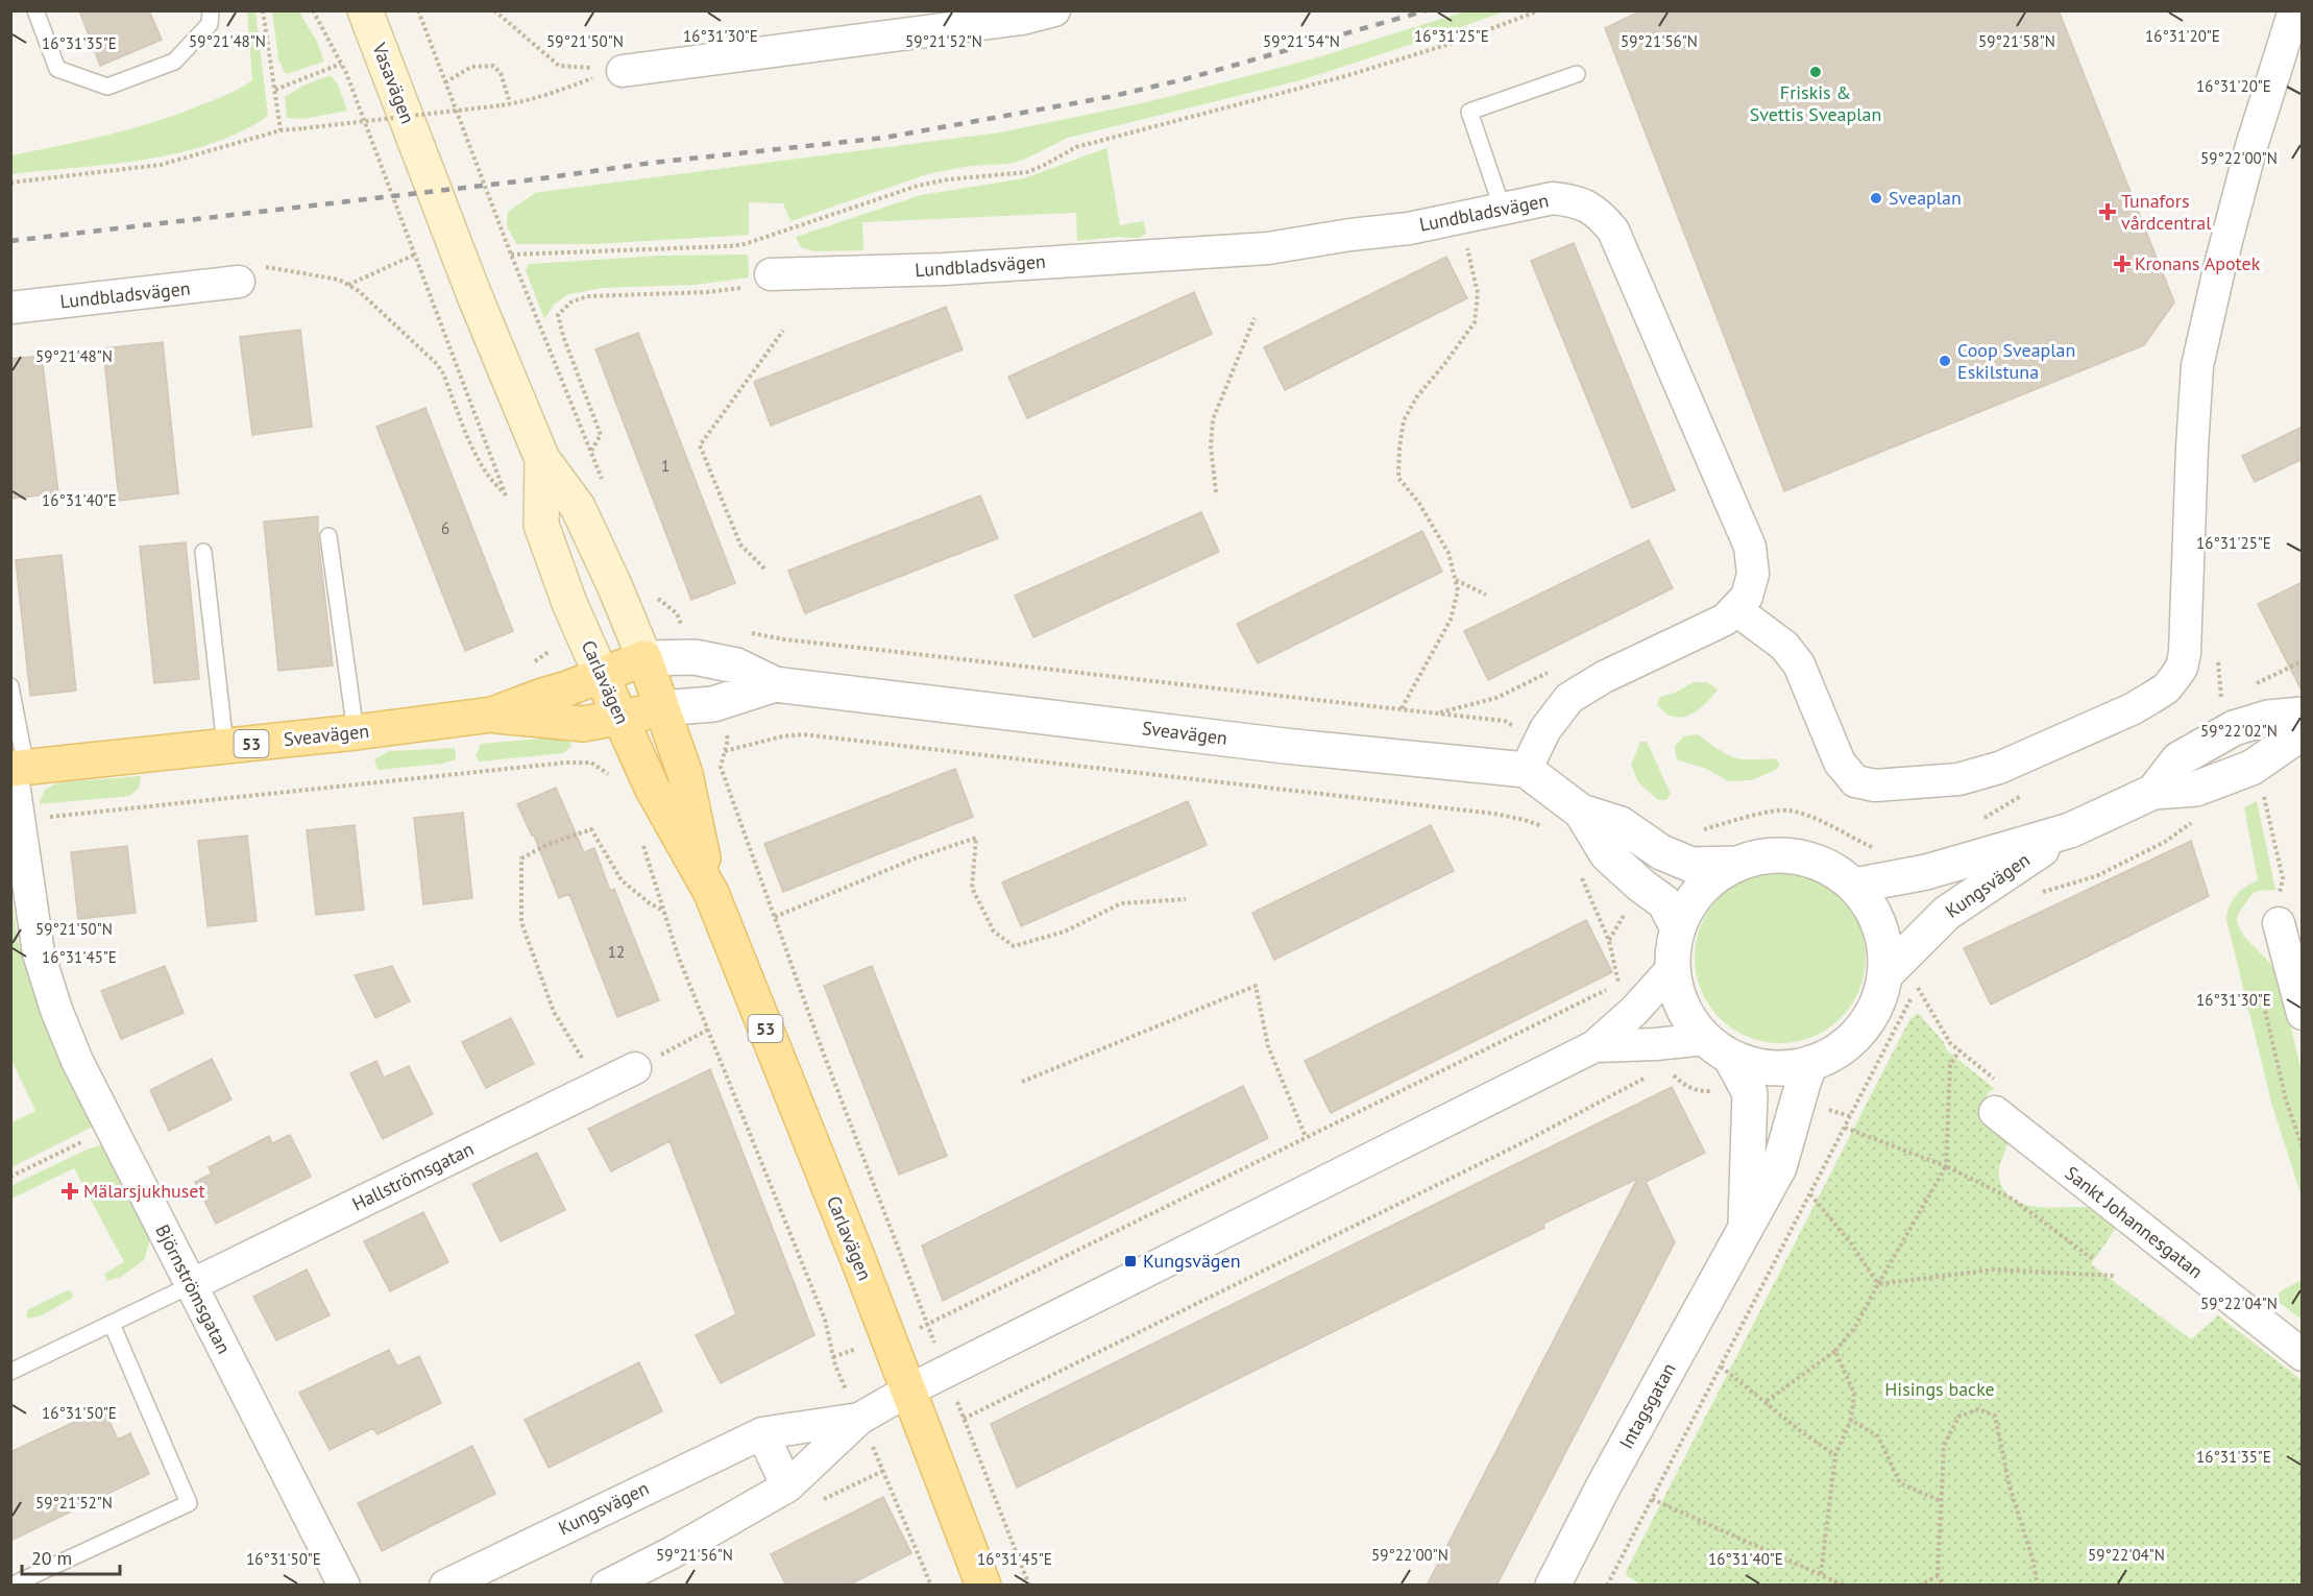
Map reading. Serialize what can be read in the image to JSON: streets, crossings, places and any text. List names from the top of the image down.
{
  "streets": {
    "main road": [
      "Vasavägen",
      "Carlavägen",
      "Sveavägen",
      "53"
    ],
    "street": [
      "Lundbladsvägen",
      "Kungsvägen",
      "Hallströmsgatan",
      "Sankt Johannesgatan",
      "Björnströmsgatan",
      "Intagsgatan"
    ]
  },
  "crossings": [
    ["Vasavägen", "Carlavägen"],
    ["Lundbladsvägen", "Sveavägen"],
    ["Carlavägen", "Sveavägen"],
    ["Carlavägen", "Kungsvägen"],
    ["Sveavägen", "Björnströmsgatan"],
    ["Kungsvägen", "Intagsgatan"],
    ["Hallströmsgatan", "Björnströmsgatan"]
  ],
  "parks": ["Hisings backe"],
  "places": {
    "other": ["Friskis & Svettis Sveaplan", "Sveaplan", "Coop Sveaplan Eskilstuna"],
    "health": ["Tunafors vårdcentral", "Kronans Apotek", "Mälarsjukhuset"],
    "transit": ["Kungsvägen"]
  },
  "house_numbers": ["1", "6", "12"],
  "scale_bar": "20 m",
  "coordinates": [
    "16°31'30\"E",
    "16°31'25\"E",
    "16°31'20\"E",
    "59°21'48\"N",
    "59°21'50\"N",
    "59°21'52\"N",
    "59°21'54\"N",
    "59°21'56\"N",
    "59°21'58\"N",
    "16°31'35\"E",
    "59°22'00\"N",
    "16°31'40\"E",
    "59°22'02\"N",
    "16°31'45\"E",
    "59°22'04\"N",
    "16°31'50\"E"
  ]
}
